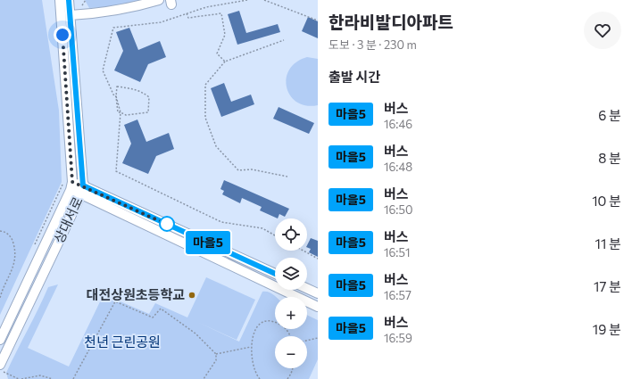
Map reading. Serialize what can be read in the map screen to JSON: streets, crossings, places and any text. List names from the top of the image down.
{
  "streets": {
    "street": ["상대서로"]
  },
  "parks": ["천년 근린공원"],
  "places": ["대전상원초등학교"],
  "lines": ["bus line 마을5"],
  "page": {
    "on_map": "마을5",
    "heading": [
      ["한라비발디아파트", "도보 · 3 분 · 230 m"],
      "출발 시간"
    ],
    "list": [
      {
        "mark": "마을5",
        "name": "버스",
        "note": "16:46",
        "value": "6 분"
      },
      {
        "mark": "마을5",
        "name": "버스",
        "note": "16:48",
        "value": "8 분"
      },
      {
        "mark": "마을5",
        "name": "버스",
        "note": "16:50",
        "value": "10 분"
      },
      {
        "mark": "마을5",
        "name": "버스",
        "note": "16:51",
        "value": "11 분"
      },
      {
        "mark": "마을5",
        "name": "버스",
        "note": "16:57",
        "value": "17 분"
      },
      {
        "mark": "마을5",
        "name": "버스",
        "note": "16:59",
        "value": "19 분"
      }
    ],
    "map_buttons": ["+", "−"]
  }
}
